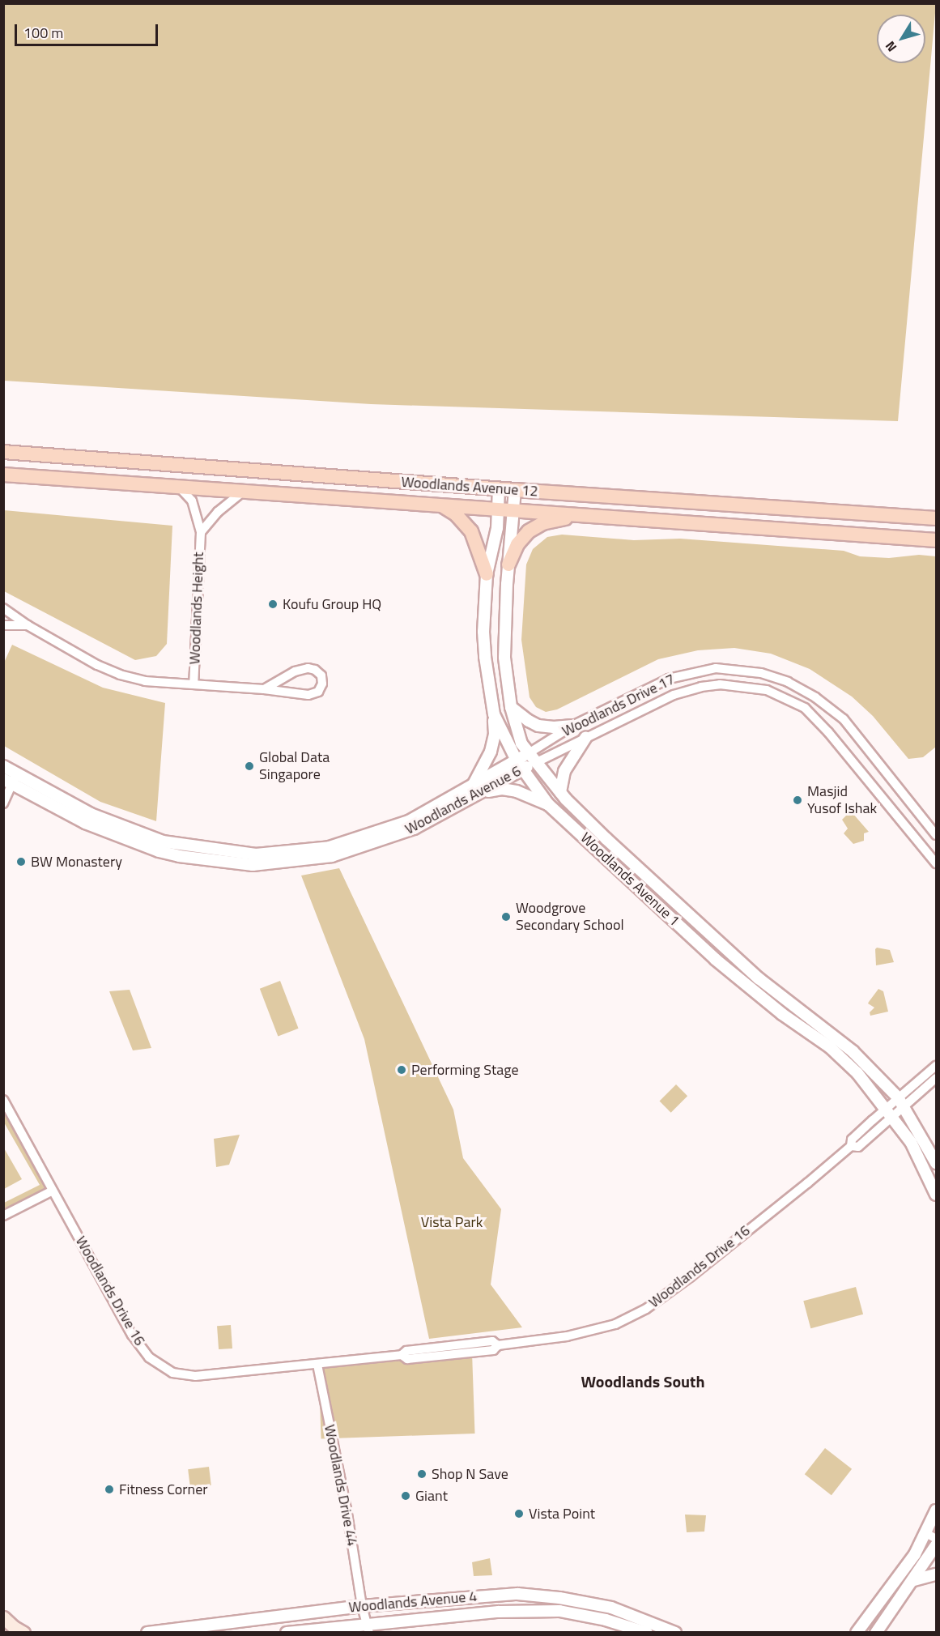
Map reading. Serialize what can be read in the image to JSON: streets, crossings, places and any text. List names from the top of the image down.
{
  "streets": {
    "main road": ["Woodlands Avenue 12"],
    "street": [
      "Woodlands Height",
      "Woodlands Drive 17",
      "Woodlands Avenue 6",
      "Woodlands Avenue 1",
      "Woodlands Drive 16",
      "Woodlands Drive 44",
      "Woodlands Avenue 4"
    ]
  },
  "crossings": [
    ["Woodlands Avenue 12", "Woodlands Height"],
    ["Woodlands Avenue 12", "Woodlands Avenue 1"],
    ["Woodlands Drive 17", "Woodlands Avenue 6"],
    ["Woodlands Drive 17", "Woodlands Avenue 1"],
    ["Woodlands Avenue 6", "Woodlands Avenue 1"],
    ["Woodlands Avenue 1", "Woodlands Drive 16"],
    ["Woodlands Drive 16", "Woodlands Drive 44"],
    ["Woodlands Drive 44", "Woodlands Avenue 4"]
  ],
  "districts": ["Woodlands South"],
  "parks": ["Vista Park"],
  "places": [
    "Koufu Group HQ",
    "Global Data Singapore",
    "Masjid Yusof Ishak",
    "BW Monastery",
    "Woodgrove Secondary School",
    "Performing Stage",
    "Shop N Save",
    "Fitness Corner",
    "Giant",
    "Vista Point"
  ],
  "scale_bar": "100 m",
  "north": "bottom left"
}
